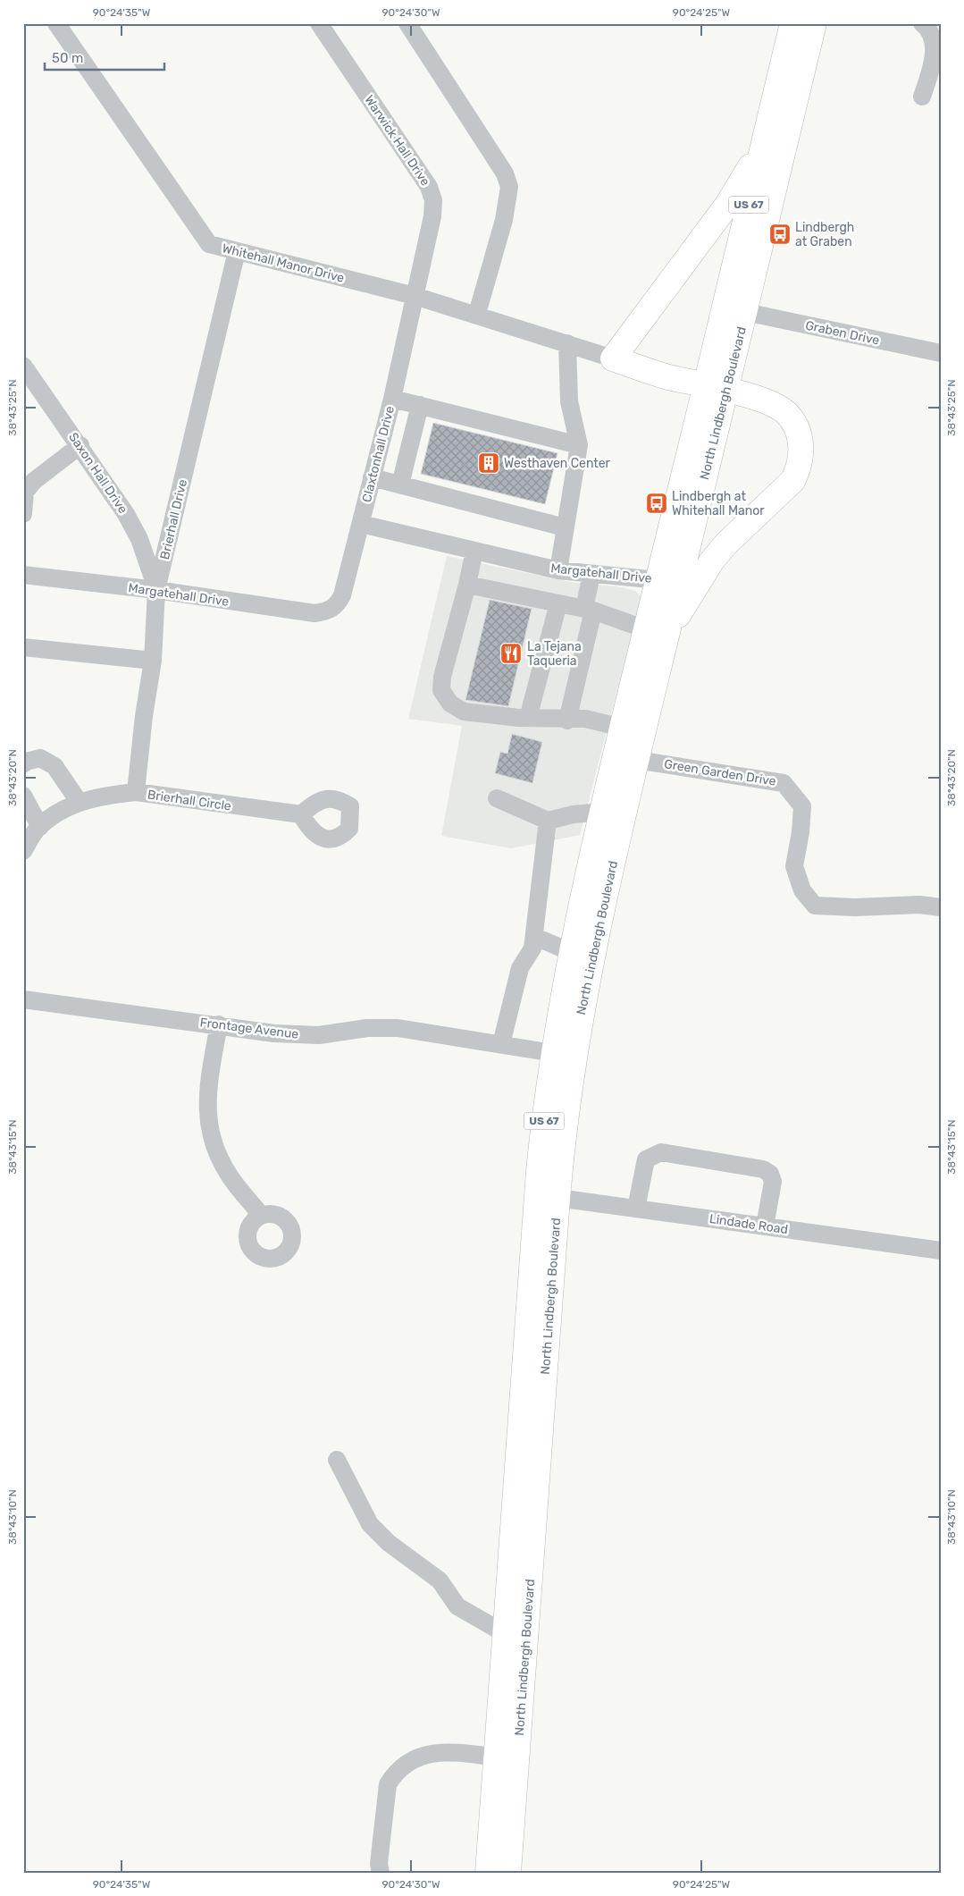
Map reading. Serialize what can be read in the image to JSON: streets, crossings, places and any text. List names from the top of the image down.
{
  "streets": {
    "highway": ["US 67", "North Lindbergh Boulevard"],
    "street": [
      "Warwick Hall Drive",
      "Whitehall Manor Drive",
      "Graben Drive",
      "Claxtonhall Drive",
      "Saxon Hall Drive",
      "Brierhall Drive",
      "Margatehall Drive",
      "Green Garden Drive",
      "Brierhall Circle",
      "Frontage Avenue",
      "Lindade Road"
    ]
  },
  "crossings": [
    ["Warwick Hall Drive", "Whitehall Manor Drive"],
    ["Warwick Hall Drive", "Claxtonhall Drive"],
    ["Whitehall Manor Drive", "Claxtonhall Drive"],
    ["Whitehall Manor Drive", "Brierhall Drive"],
    ["Graben Drive", "North Lindbergh Boulevard"],
    ["North Lindbergh Boulevard", "Margatehall Drive"],
    ["North Lindbergh Boulevard", "Green Garden Drive"],
    ["North Lindbergh Boulevard", "Frontage Avenue"],
    ["North Lindbergh Boulevard", "Lindade Road"],
    ["Claxtonhall Drive", "Margatehall Drive"],
    ["Saxon Hall Drive", "Brierhall Drive"],
    ["Saxon Hall Drive", "Margatehall Drive"],
    ["Brierhall Drive", "Margatehall Drive"],
    ["Brierhall Drive", "Brierhall Circle"]
  ],
  "places": {
    "bus stop": ["Lindbergh at Graben", "Lindbergh at Whitehall Manor"],
    "building": ["Westhaven Center"],
    "restaurant": ["La Tejana Taqueria"]
  },
  "scale_bar": "50 m",
  "coordinates": [
    "90°24'35\"W",
    "90°24'30\"W",
    "90°24'25\"W",
    "38°43'25\"N",
    "38°43'20\"N",
    "38°43'15\"N",
    "38°43'10\"N"
  ]
}
